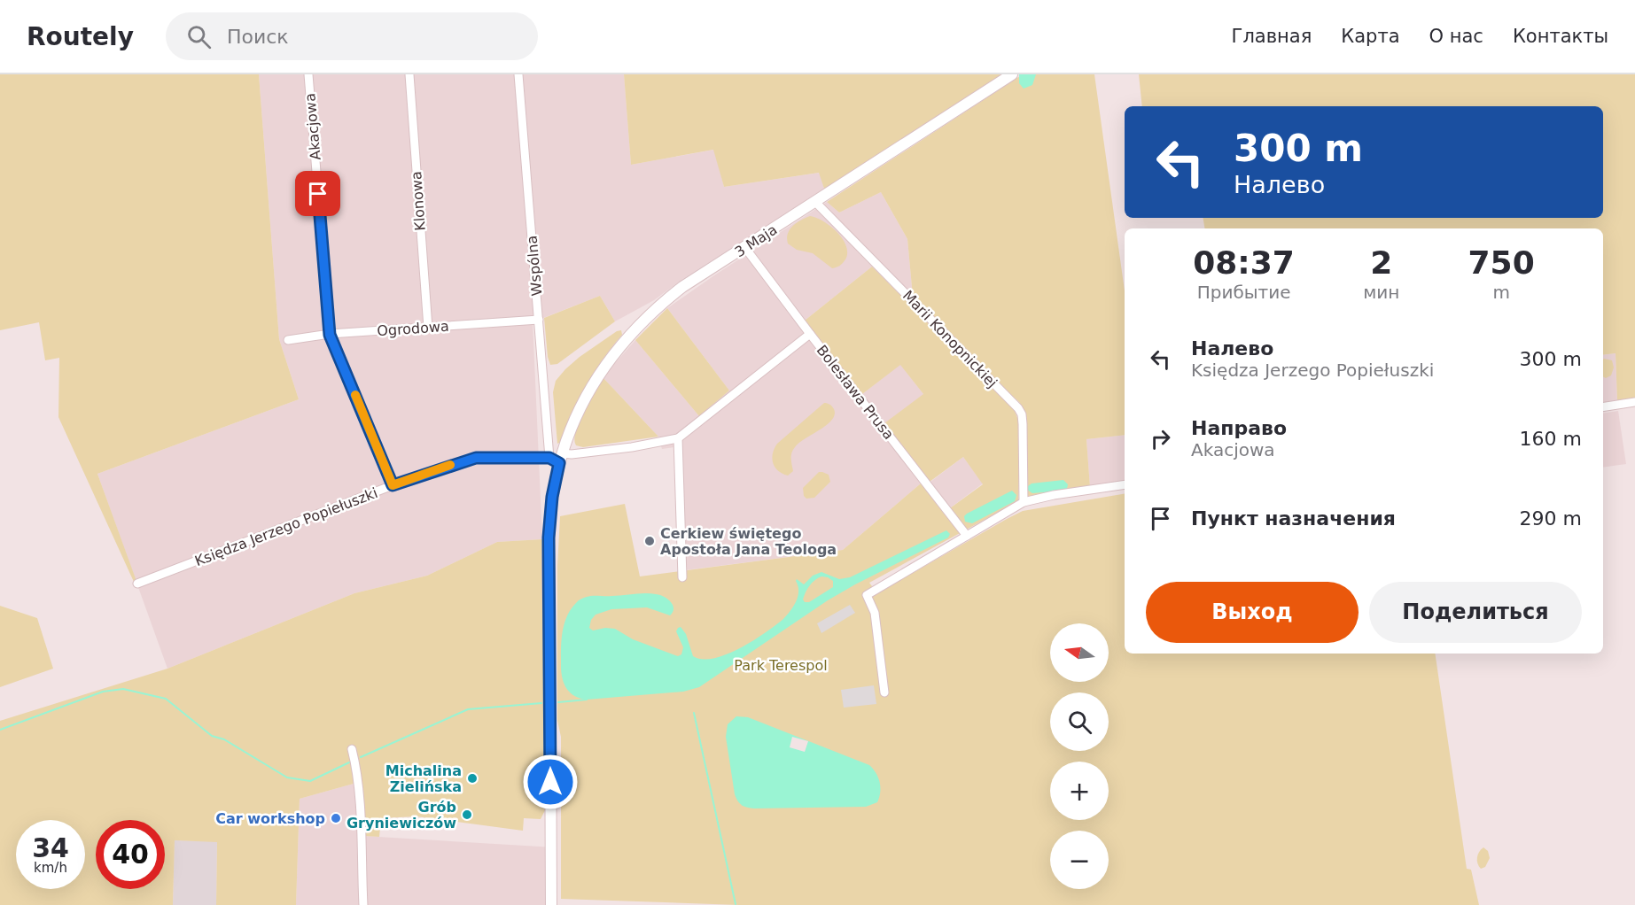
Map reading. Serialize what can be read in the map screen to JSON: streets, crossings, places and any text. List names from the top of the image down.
{
  "streets": {
    "street": [
      "Akacjowa",
      "Klonowa",
      "3 Maja",
      "Wspólna",
      "Ogrodowa",
      "Marii Konopnickiej",
      "Bolesława Prusa",
      "Księdza Jerzego Popiełuszki"
    ]
  },
  "crossings": [
    ["Akacjowa", "Ogrodowa"],
    ["Akacjowa", "Księdza Jerzego Popiełuszki"],
    ["Klonowa", "Ogrodowa"],
    ["3 Maja", "Wspólna"],
    ["3 Maja", "Marii Konopnickiej"],
    ["3 Maja", "Bolesława Prusa"],
    ["3 Maja", "Księdza Jerzego Popiełuszki"],
    ["Wspólna", "Ogrodowa"],
    ["Wspólna", "Księdza Jerzego Popiełuszki"],
    ["Bolesława Prusa", "Księdza Jerzego Popiełuszki"]
  ],
  "parks": ["Park Terespol"],
  "places": [
    "Cerkiew świętego Apostoła Jana Teologa",
    "Michalina Zielińska",
    "Grób Gryniewiczów",
    "Car workshop"
  ],
  "north": "left",
  "page": {
    "header": "Routely",
    "search": "Поиск",
    "nav": [
      "Главная",
      "Карта",
      "О нас",
      "Контакты"
    ],
    "turn": ["300 m", "Налево"],
    "eta": [
      "08:37",
      "Прибытие",
      "2",
      "мин",
      "750",
      "m"
    ],
    "list": [
      {
        "name": "Налево",
        "note": "Księdza Jerzego Popiełuszki",
        "value": "300 m"
      },
      {
        "name": "Направо",
        "note": "Akacjowa",
        "value": "160 m"
      },
      {
        "name": "Пункт назначения",
        "value": "290 m"
      }
    ],
    "buttons": ["Выход", "Поделиться"],
    "map_buttons": ["+", "−"],
    "speed": "34 km/h",
    "limit": "40"
  }
}
